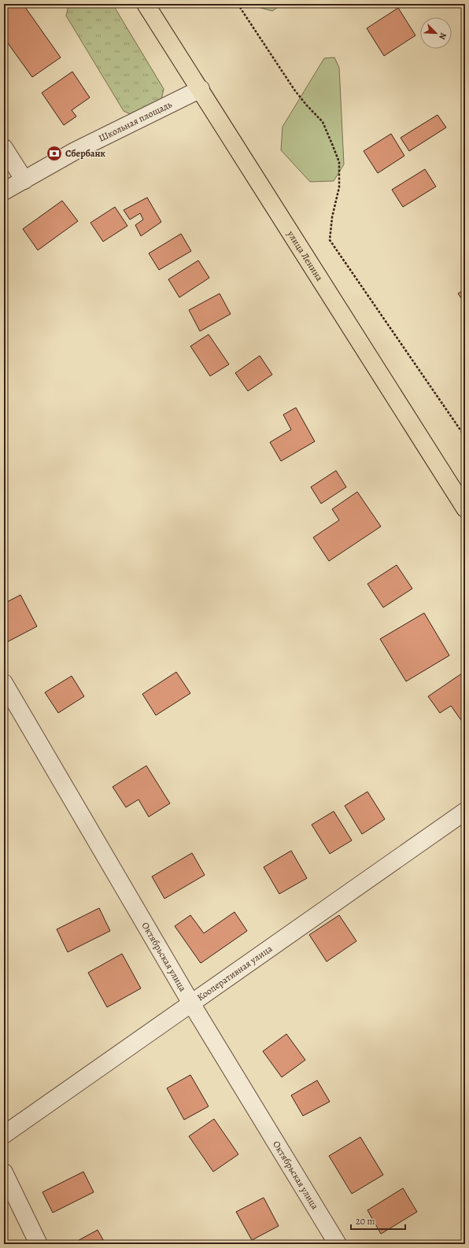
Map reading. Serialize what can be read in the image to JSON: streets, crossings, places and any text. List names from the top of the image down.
{
  "streets": {
    "main road": ["улица Ленина"],
    "street": ["Школьная площадь", "Октябрьская улица", "Кооперативная улица"]
  },
  "crossings": [
    ["Школьная площадь", "улица Ленина"],
    ["Октябрьская улица", "Кооперативная улица"]
  ],
  "places": {
    "bank": ["Сбербанк"]
  },
  "scale_bar": "20 m",
  "north": "bottom right"
}
